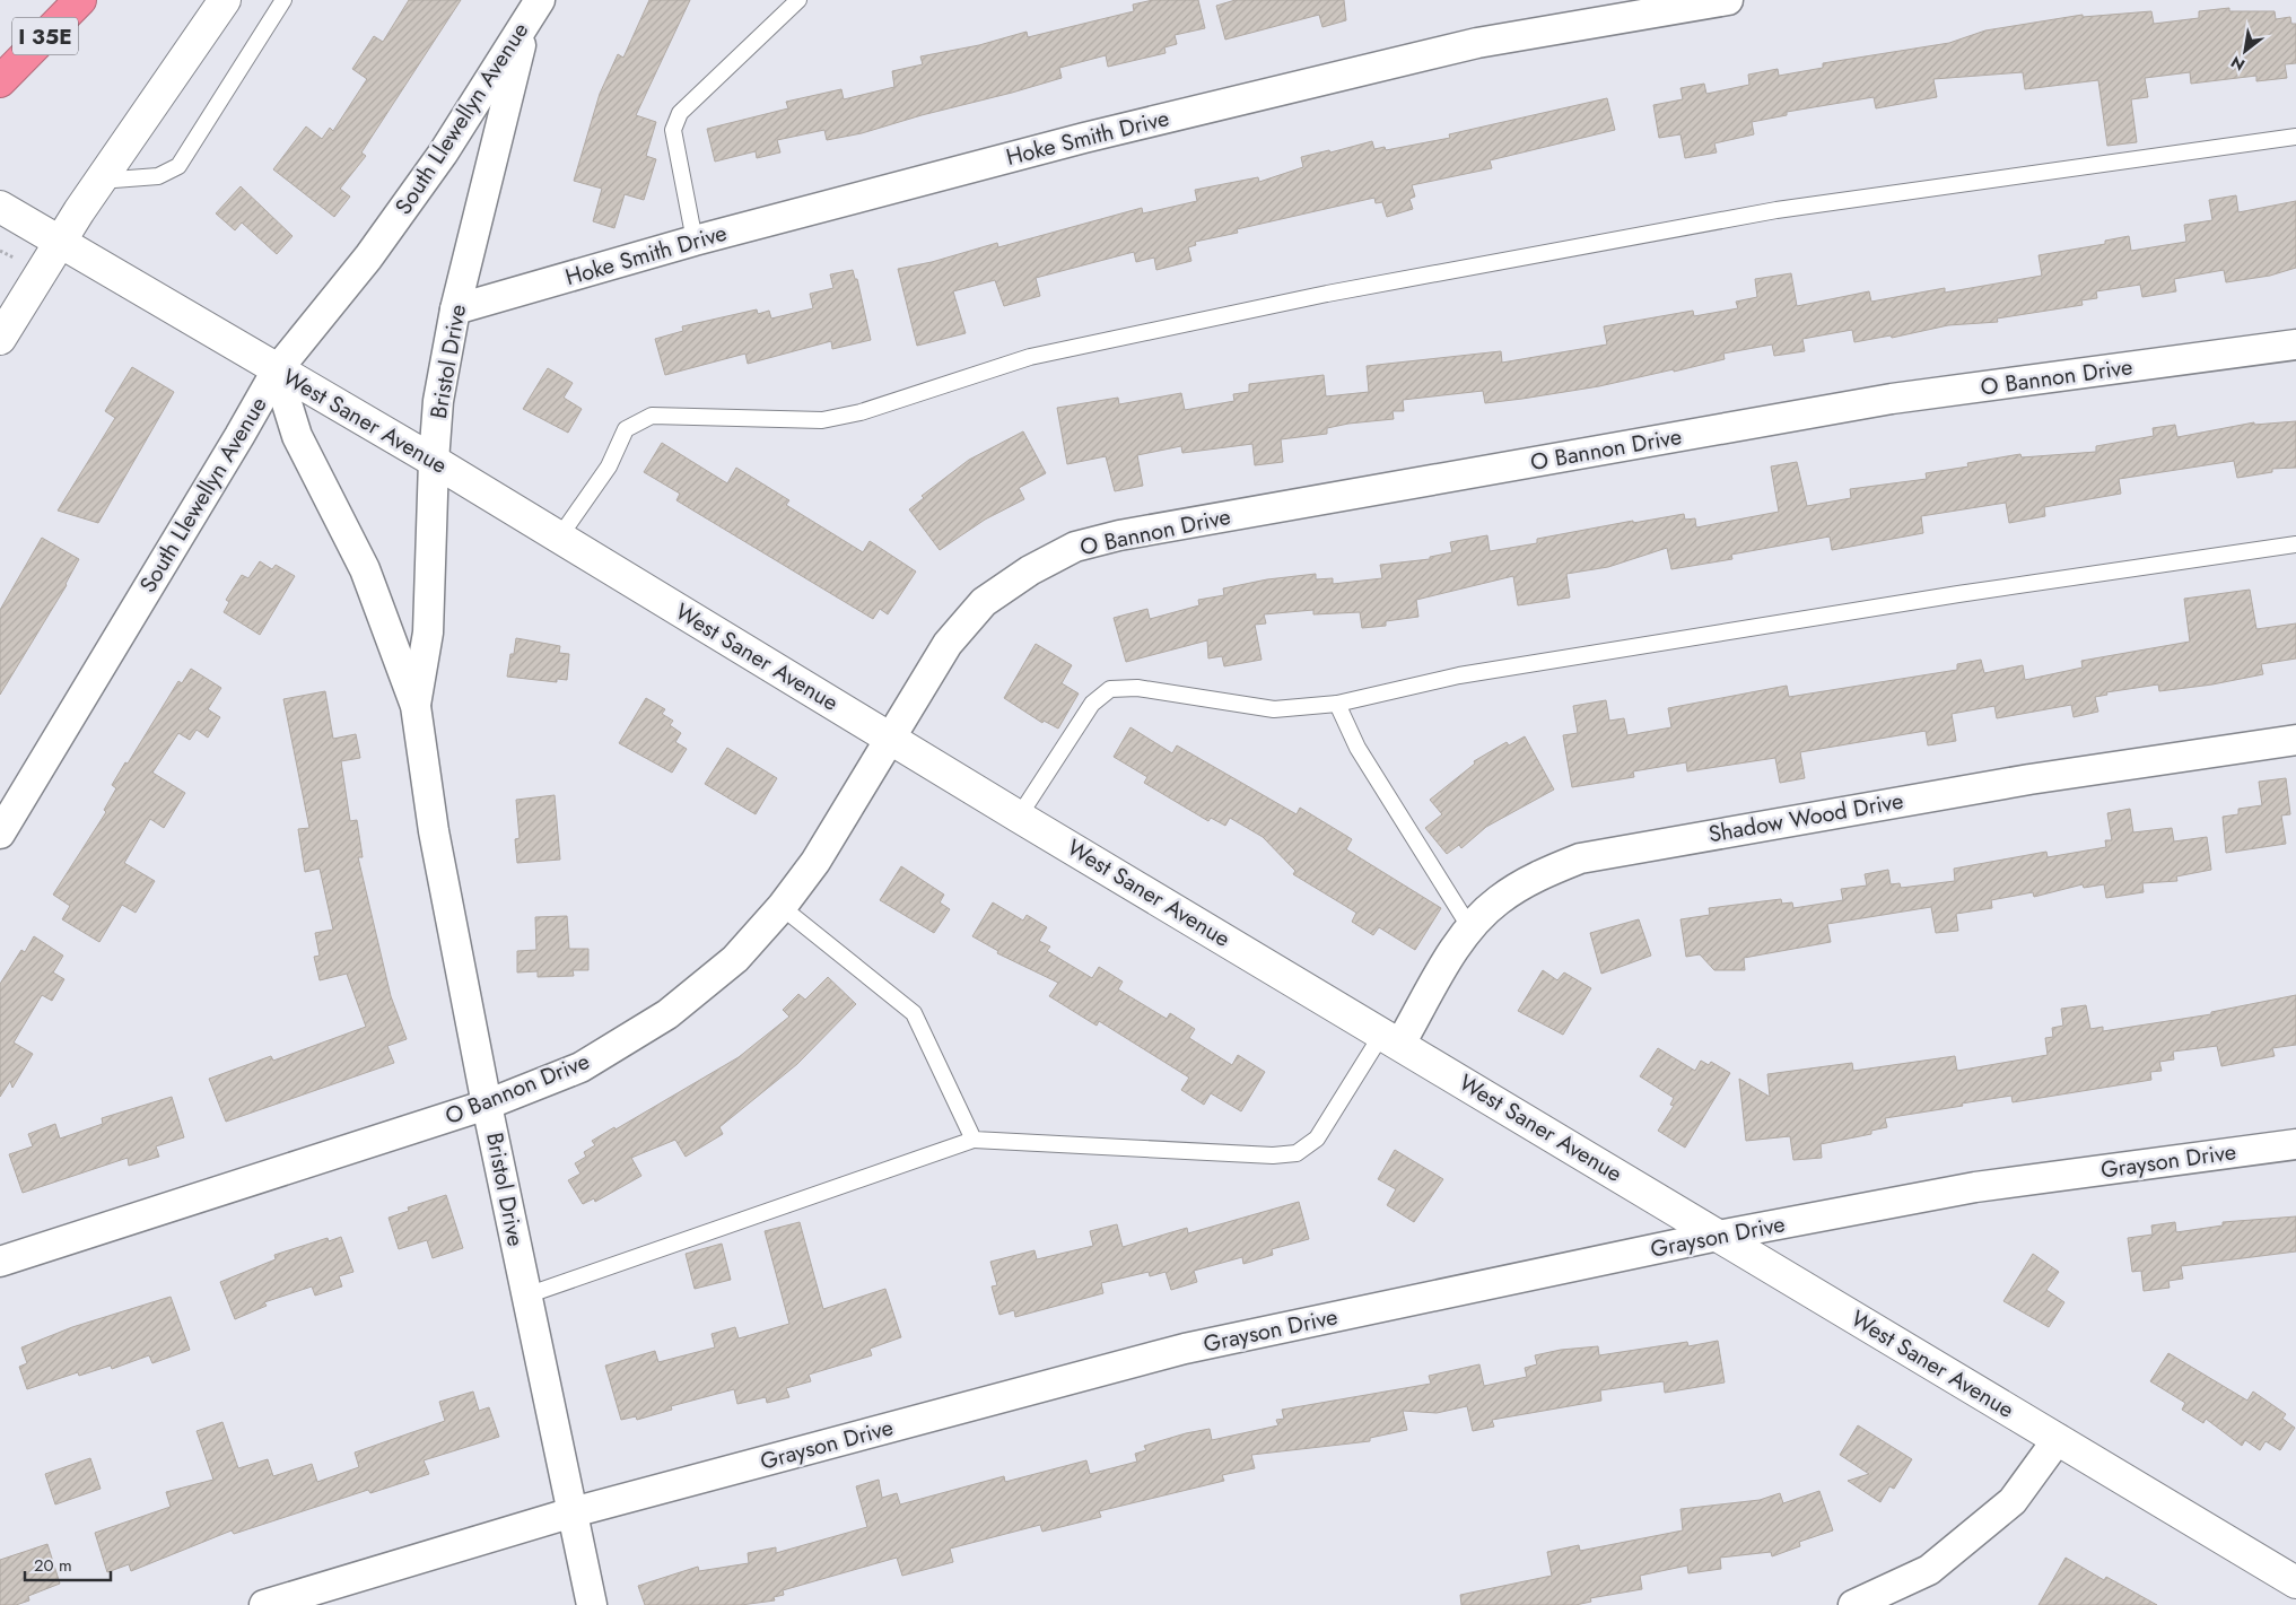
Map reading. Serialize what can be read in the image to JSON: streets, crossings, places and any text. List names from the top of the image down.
{
  "streets": {
    "highway": ["I 35E"],
    "street": [
      "South Llewellyn Avenue",
      "Hoke Smith Drive",
      "Bristol Drive",
      "O Bannon Drive",
      "West Saner Avenue",
      "Shadow Wood Drive",
      "Grayson Drive"
    ]
  },
  "crossings": [
    ["South Llewellyn Avenue", "Bristol Drive"],
    ["South Llewellyn Avenue", "West Saner Avenue"],
    ["Hoke Smith Drive", "Bristol Drive"],
    ["Bristol Drive", "O Bannon Drive"],
    ["Bristol Drive", "West Saner Avenue"],
    ["Bristol Drive", "Grayson Drive"],
    ["O Bannon Drive", "West Saner Avenue"],
    ["West Saner Avenue", "Shadow Wood Drive"],
    ["West Saner Avenue", "Grayson Drive"]
  ],
  "scale_bar": "20 m",
  "north": "bottom left"
}
